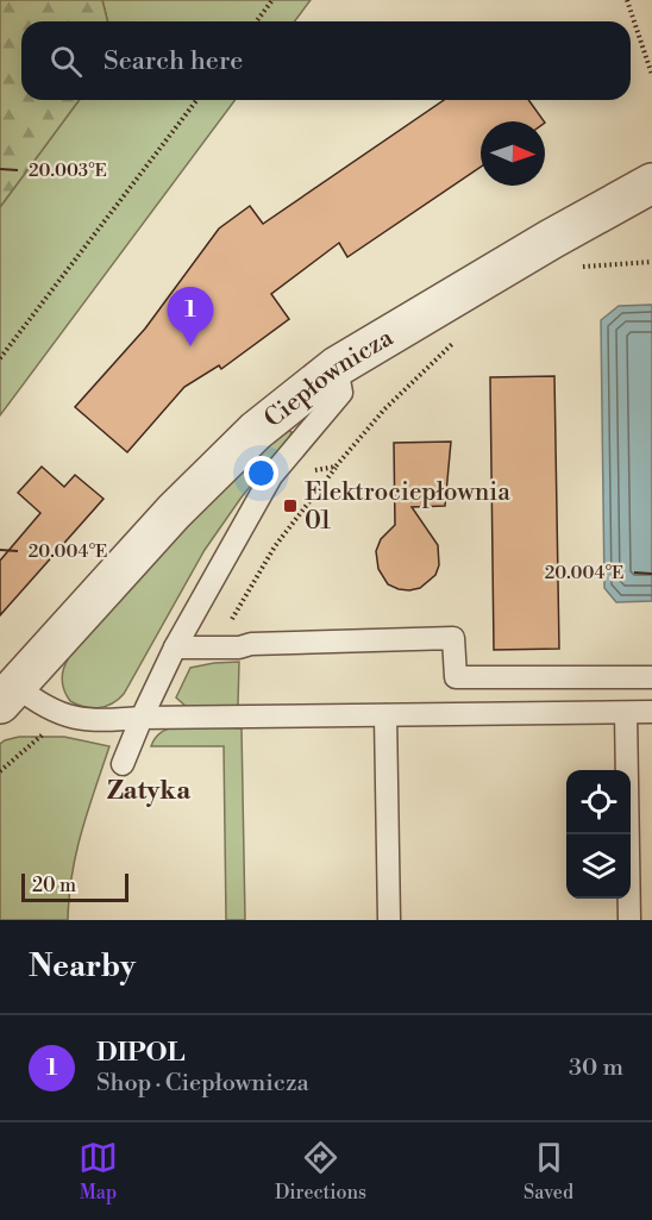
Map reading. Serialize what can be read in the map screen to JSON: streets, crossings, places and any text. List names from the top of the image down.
{
  "streets": {
    "street": ["Ciepłownicza"]
  },
  "districts": ["Zatyka"],
  "places": {
    "transit": ["Elektrociepłownia 01"]
  },
  "scale_bar": "20 m",
  "north": "right",
  "page": {
    "search": "Search here",
    "pins": "1",
    "scale": "20 m",
    "heading": "Nearby",
    "list": [
      {
        "mark": "1",
        "name": "DIPOL",
        "note": "Shop · Ciepłownicza",
        "value": "30 m"
      }
    ],
    "nav": ["Map", "Directions", "Saved"]
  },
  "coordinates": ["20.003°E", "20.004°E"]
}
